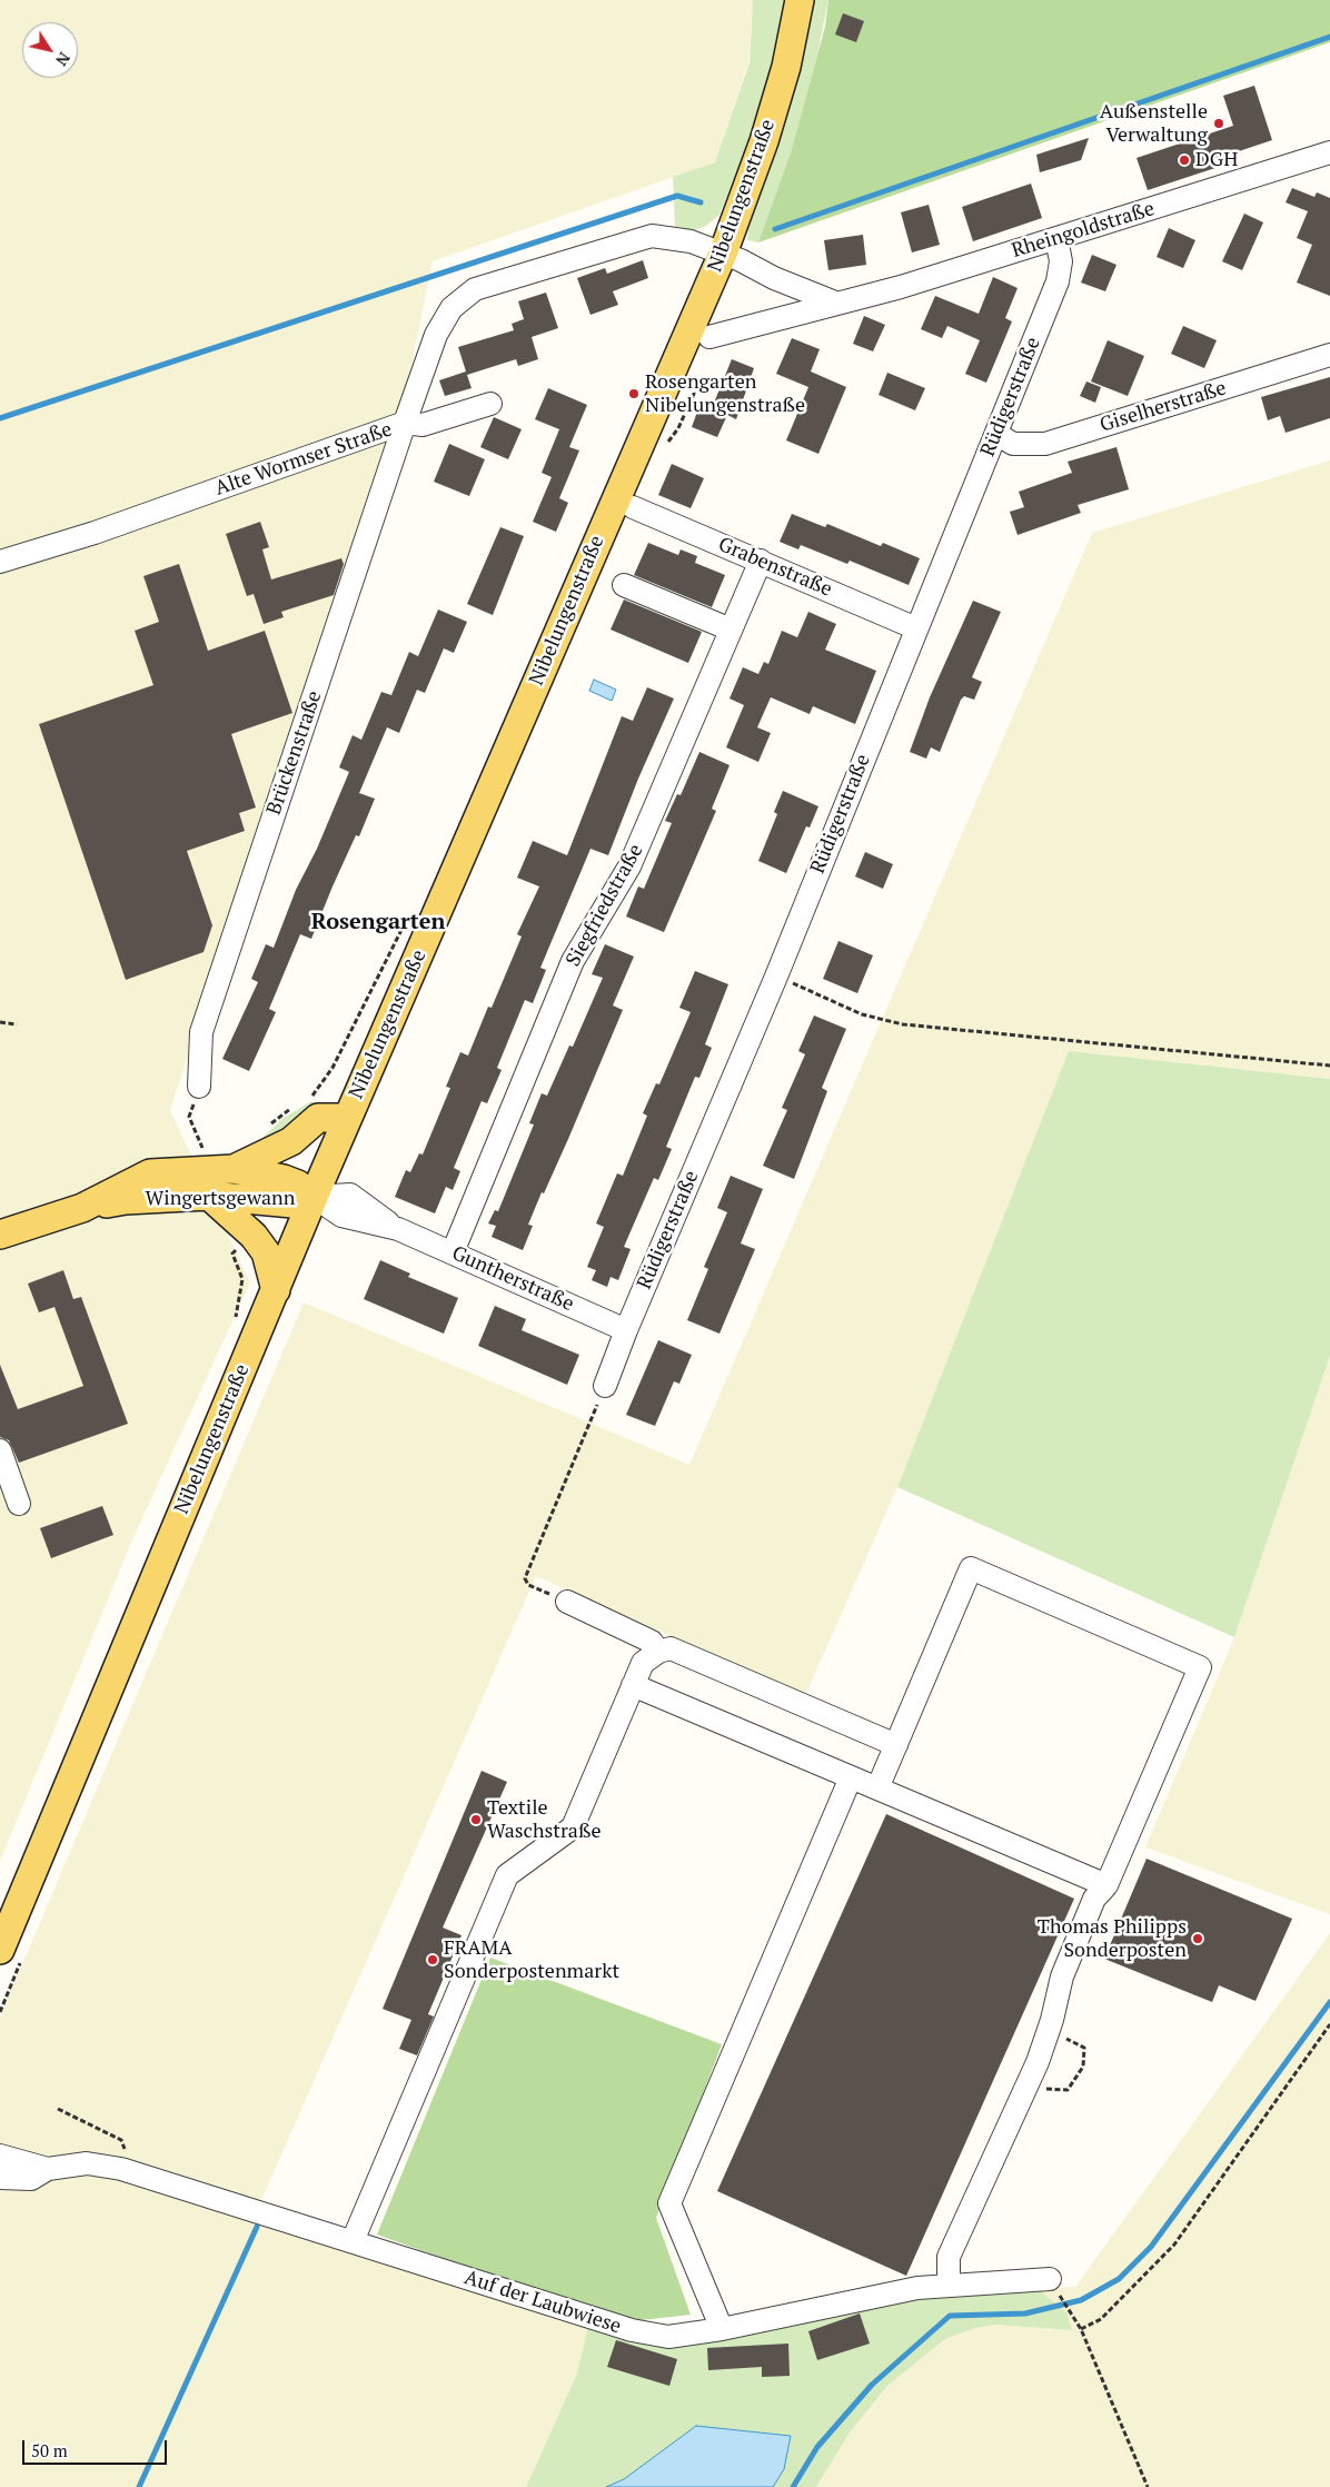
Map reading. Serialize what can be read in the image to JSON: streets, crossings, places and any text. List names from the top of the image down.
{
  "streets": {
    "main road": ["Nibelungenstraße", "Wingertsgewann"],
    "street": [
      "Rheingoldstraße",
      "Rüdigerstraße",
      "Giselherstraße",
      "Alte Wormser Straße",
      "Grabenstraße",
      "Brückenstraße",
      "Siegfriedstraße",
      "Guntherstraße",
      "Auf der Laubwiese"
    ]
  },
  "crossings": [
    ["Nibelungenstraße", "Alte Wormser Straße"],
    ["Nibelungenstraße", "Wingertsgewann"],
    ["Nibelungenstraße", "Guntherstraße"],
    ["Rheingoldstraße", "Rüdigerstraße"],
    ["Rüdigerstraße", "Giselherstraße"],
    ["Rüdigerstraße", "Grabenstraße"],
    ["Rüdigerstraße", "Guntherstraße"],
    ["Alte Wormser Straße", "Brückenstraße"],
    ["Grabenstraße", "Siegfriedstraße"],
    ["Siegfriedstraße", "Guntherstraße"],
    ["Wingertsgewann", "Guntherstraße"]
  ],
  "districts": ["Rosengarten"],
  "places": [
    "Außenstelle Verwaltung",
    "DGH",
    "Rosengarten Nibelungenstraße",
    "Textile Waschstraße",
    "Thomas Philipps Sonderposten",
    "FRAMA Sonderpostenmarkt"
  ],
  "scale_bar": "50 m",
  "north": "bottom right"
}
